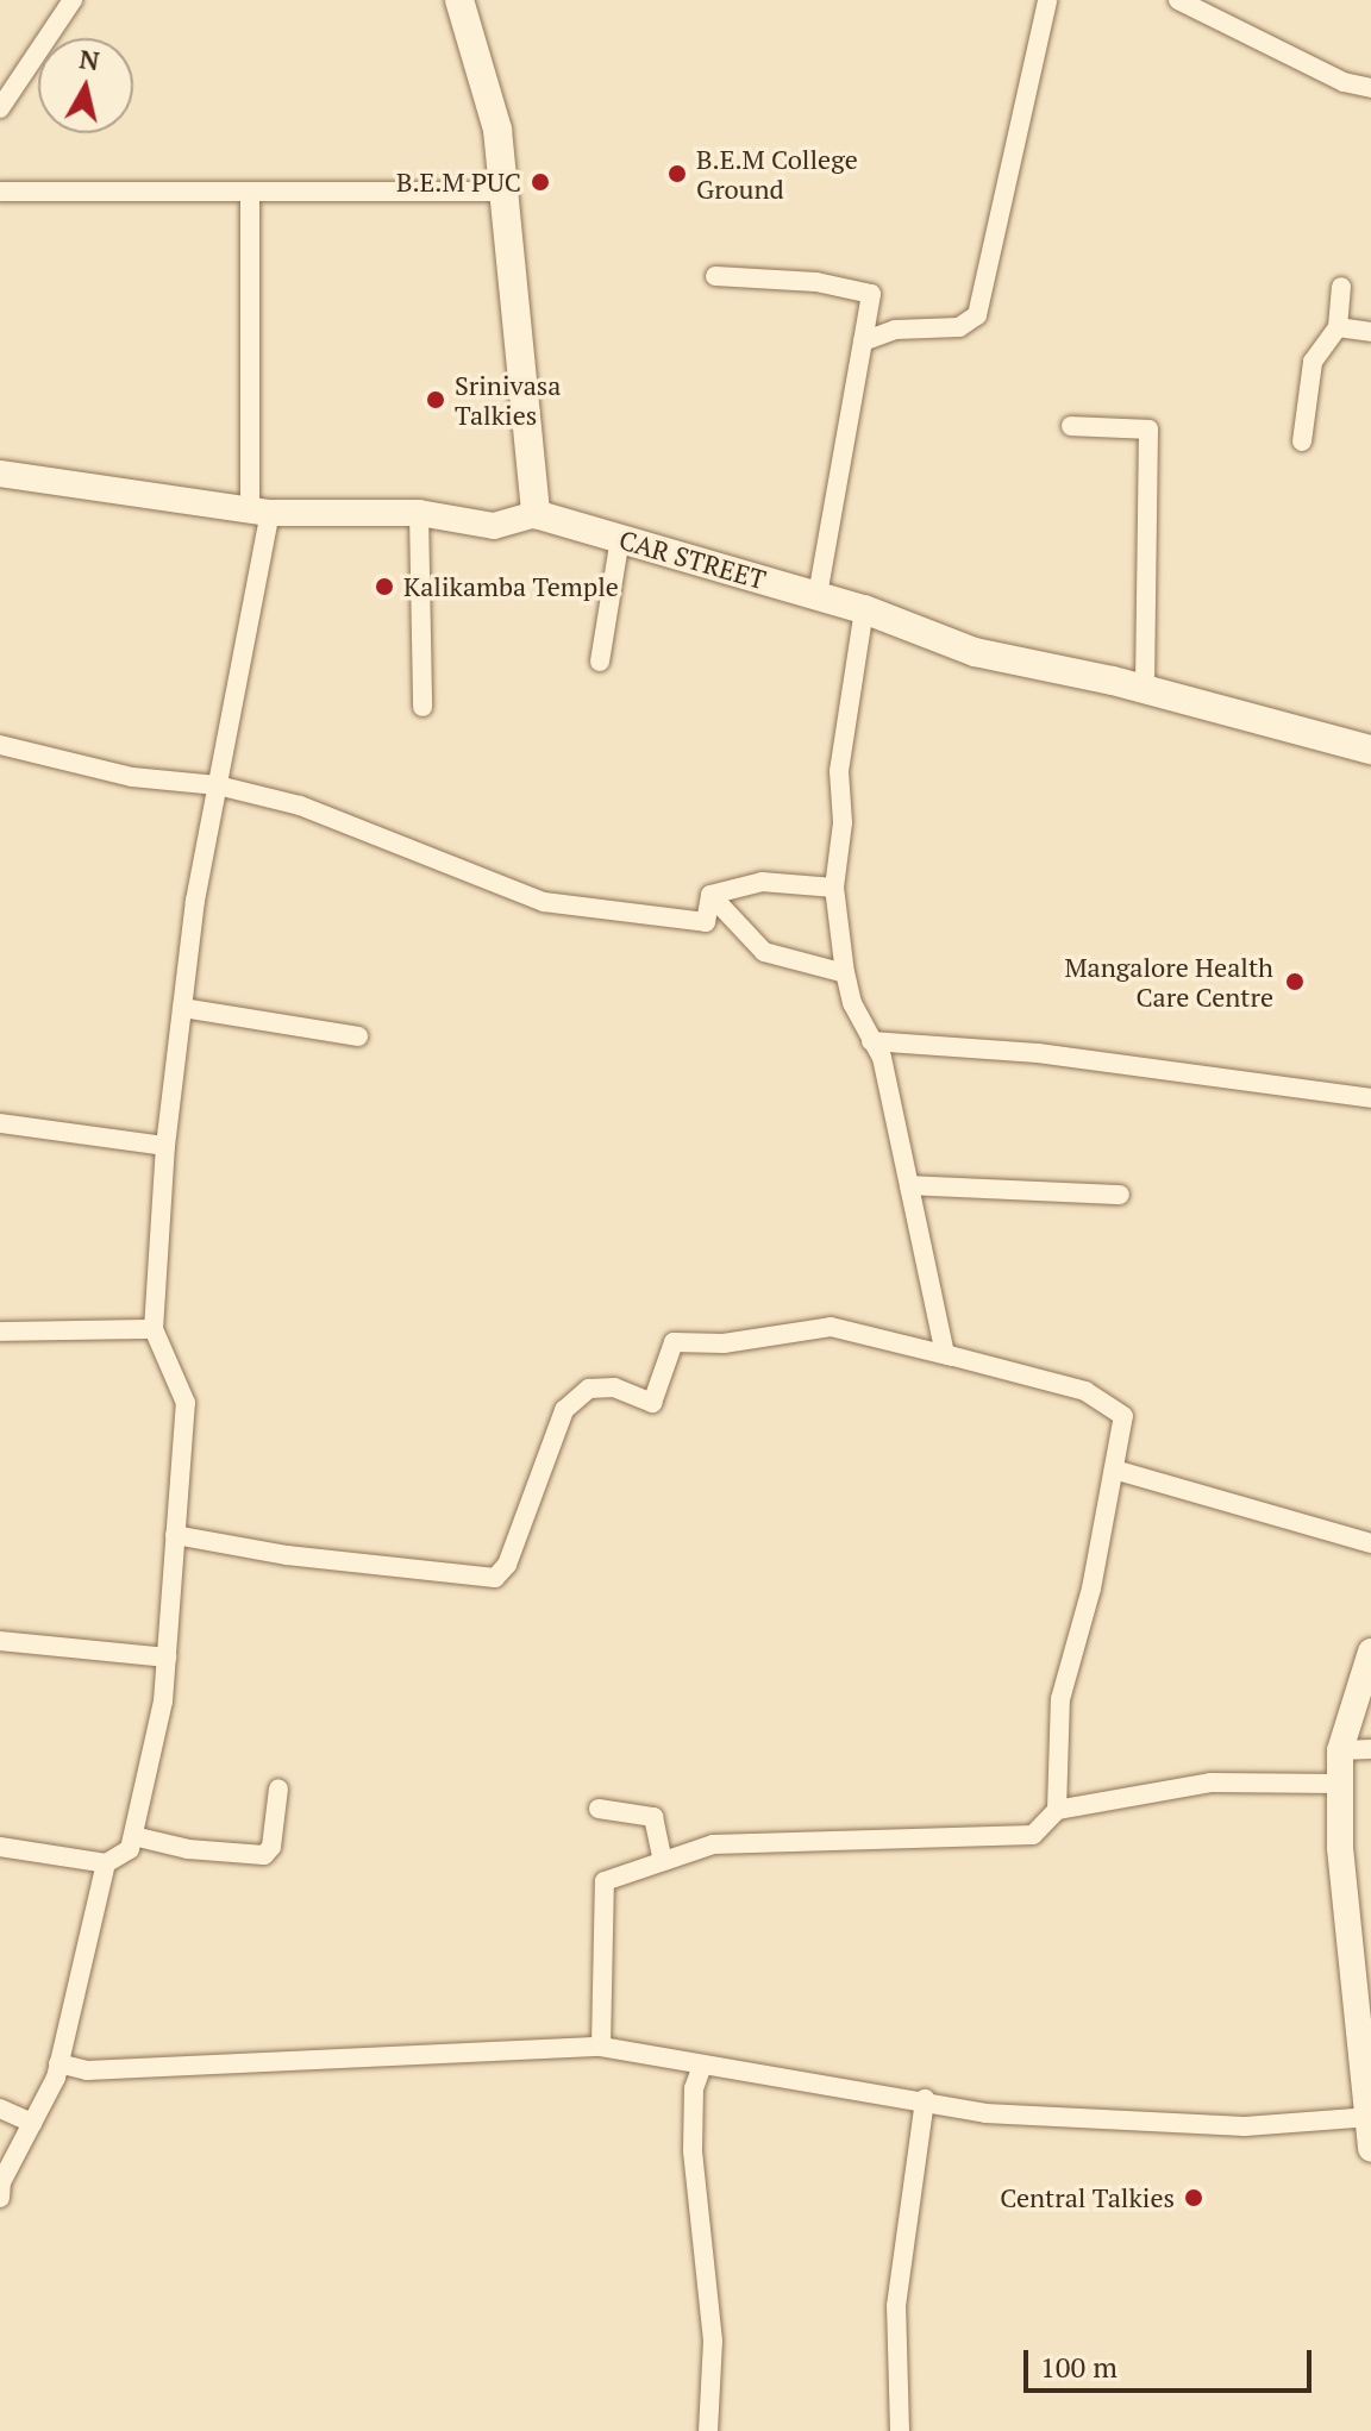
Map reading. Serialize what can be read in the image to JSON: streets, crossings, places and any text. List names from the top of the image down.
{
  "streets": {
    "main road": ["CAR STREET"]
  },
  "places": [
    "B.E.M College Ground",
    "B.E.M PUC",
    "Srinivasa Talkies",
    "Kalikamba Temple",
    "Mangalore Health Care Centre",
    "Central Talkies"
  ],
  "scale_bar": "100 m",
  "north": "top"
}
